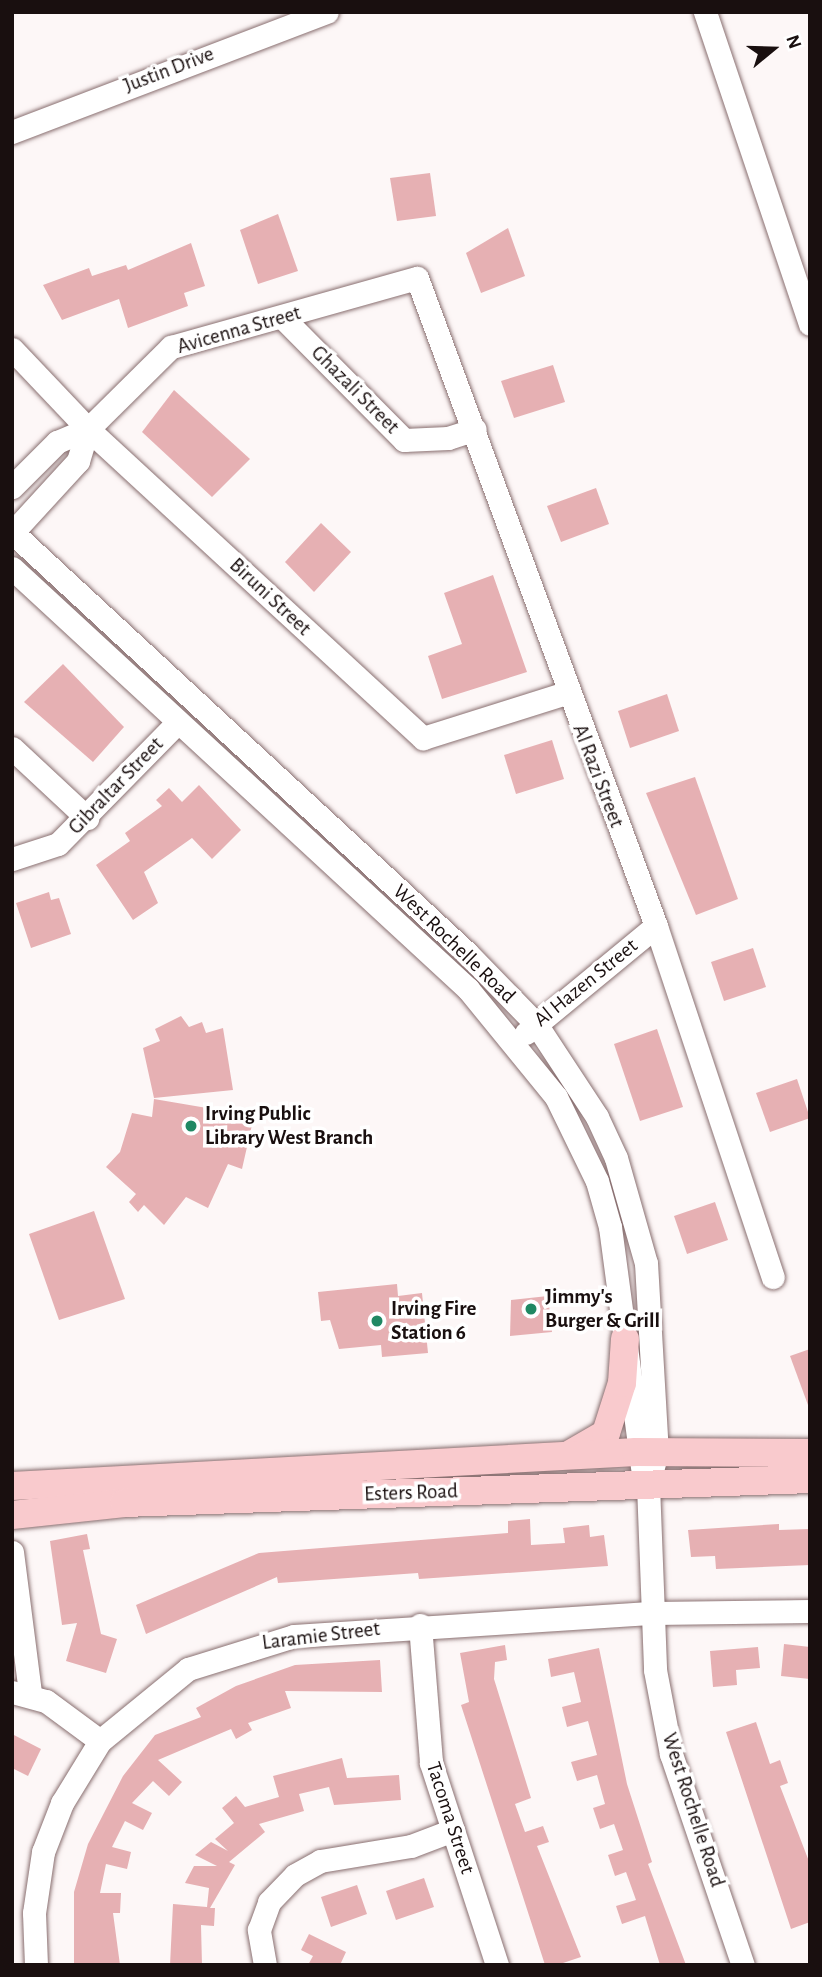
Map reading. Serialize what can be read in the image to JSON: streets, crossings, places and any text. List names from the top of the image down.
{
  "streets": {
    "main road": ["Esters Road"],
    "street": [
      "Justin Drive",
      "Avicenna Street",
      "Ghazali Street",
      "Biruni Street",
      "Al Razi Street",
      "Gibraltar Street",
      "West Rochelle Road",
      "Al Hazen Street",
      "Laramie Street",
      "Tacoma Street"
    ]
  },
  "crossings": [
    ["Avicenna Street", "Ghazali Street"],
    ["Avicenna Street", "Biruni Street"],
    ["Avicenna Street", "Al Razi Street"],
    ["Avicenna Street", "West Rochelle Road"],
    ["Ghazali Street", "Al Razi Street"],
    ["Biruni Street", "Al Razi Street"],
    ["Al Razi Street", "Al Hazen Street"],
    ["Gibraltar Street", "West Rochelle Road"],
    ["West Rochelle Road", "Al Hazen Street"],
    ["West Rochelle Road", "Esters Road"],
    ["West Rochelle Road", "Laramie Street"],
    ["Laramie Street", "Tacoma Street"]
  ],
  "places": ["Irving Public Library West Branch", "Jimmy's Burger & Grill", "Irving Fire Station 6"],
  "north": "right"
}
